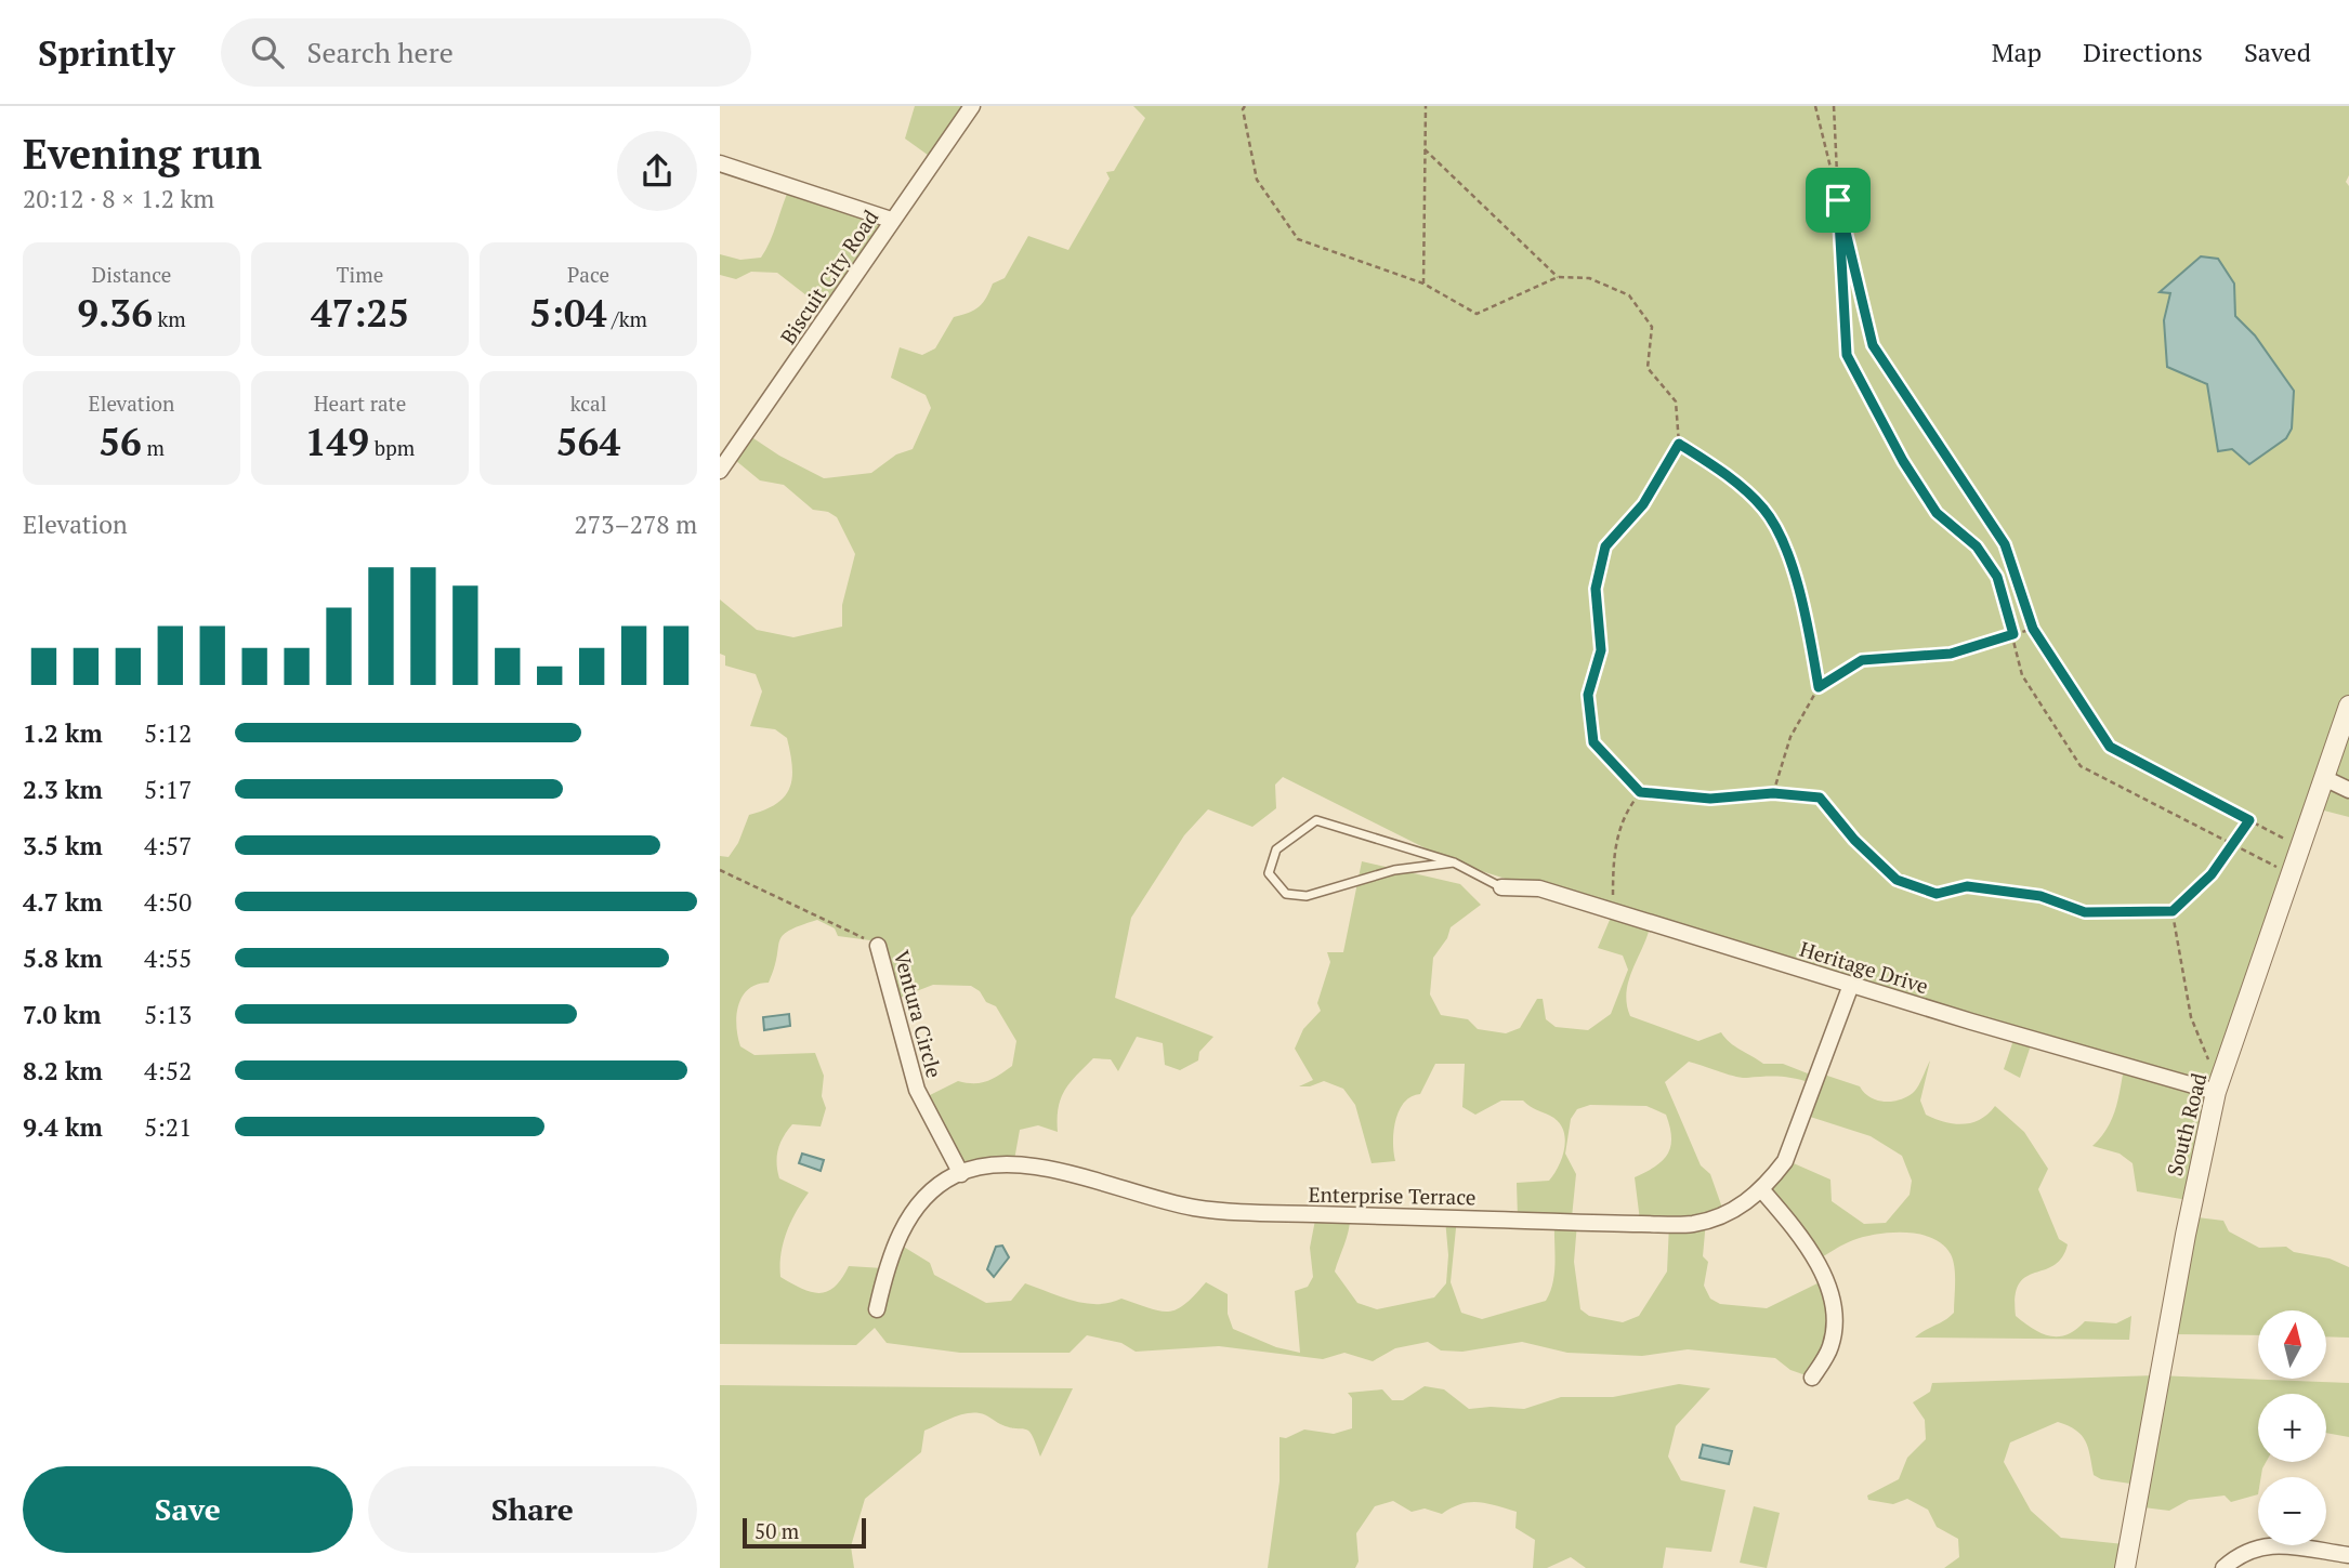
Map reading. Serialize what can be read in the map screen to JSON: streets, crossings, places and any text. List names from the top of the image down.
{
  "streets": {
    "street": [
      "Biscuit City Road",
      "Heritage Drive",
      "Ventura Circle",
      "South Road",
      "Enterprise Terrace"
    ]
  },
  "crossings": [
    ["Heritage Drive", "South Road"],
    ["Heritage Drive", "Enterprise Terrace"],
    ["Ventura Circle", "Enterprise Terrace"]
  ],
  "scale_bar": "50 m",
  "north": "top",
  "page": {
    "header": "Sprintly",
    "search": "Search here",
    "nav": ["Map", "Directions", "Saved"],
    "heading": ["Evening run", "20:12 · 8 × 1.2 km"],
    "stats": [
      ["Distance", "9.36 km"],
      ["Time", "47:25"],
      ["Pace", "5:04 /km"],
      ["Elevation", "56 m"],
      ["Heart rate", "149 bpm"],
      ["kcal", "564"]
    ],
    "chart": ["Elevation", "273–278 m"],
    "list": [
      {
        "name": "1.2 km",
        "note": "5:12"
      },
      {
        "name": "2.3 km",
        "note": "5:17"
      },
      {
        "name": "3.5 km",
        "note": "4:57"
      },
      {
        "name": "4.7 km",
        "note": "4:50"
      },
      {
        "name": "5.8 km",
        "note": "4:55"
      },
      {
        "name": "7.0 km",
        "note": "5:13"
      },
      {
        "name": "8.2 km",
        "note": "4:52"
      },
      {
        "name": "9.4 km",
        "note": "5:21"
      }
    ],
    "map_buttons": ["+", "−"],
    "buttons": ["Save", "Share"],
    "scale": "50 m"
  }
}
